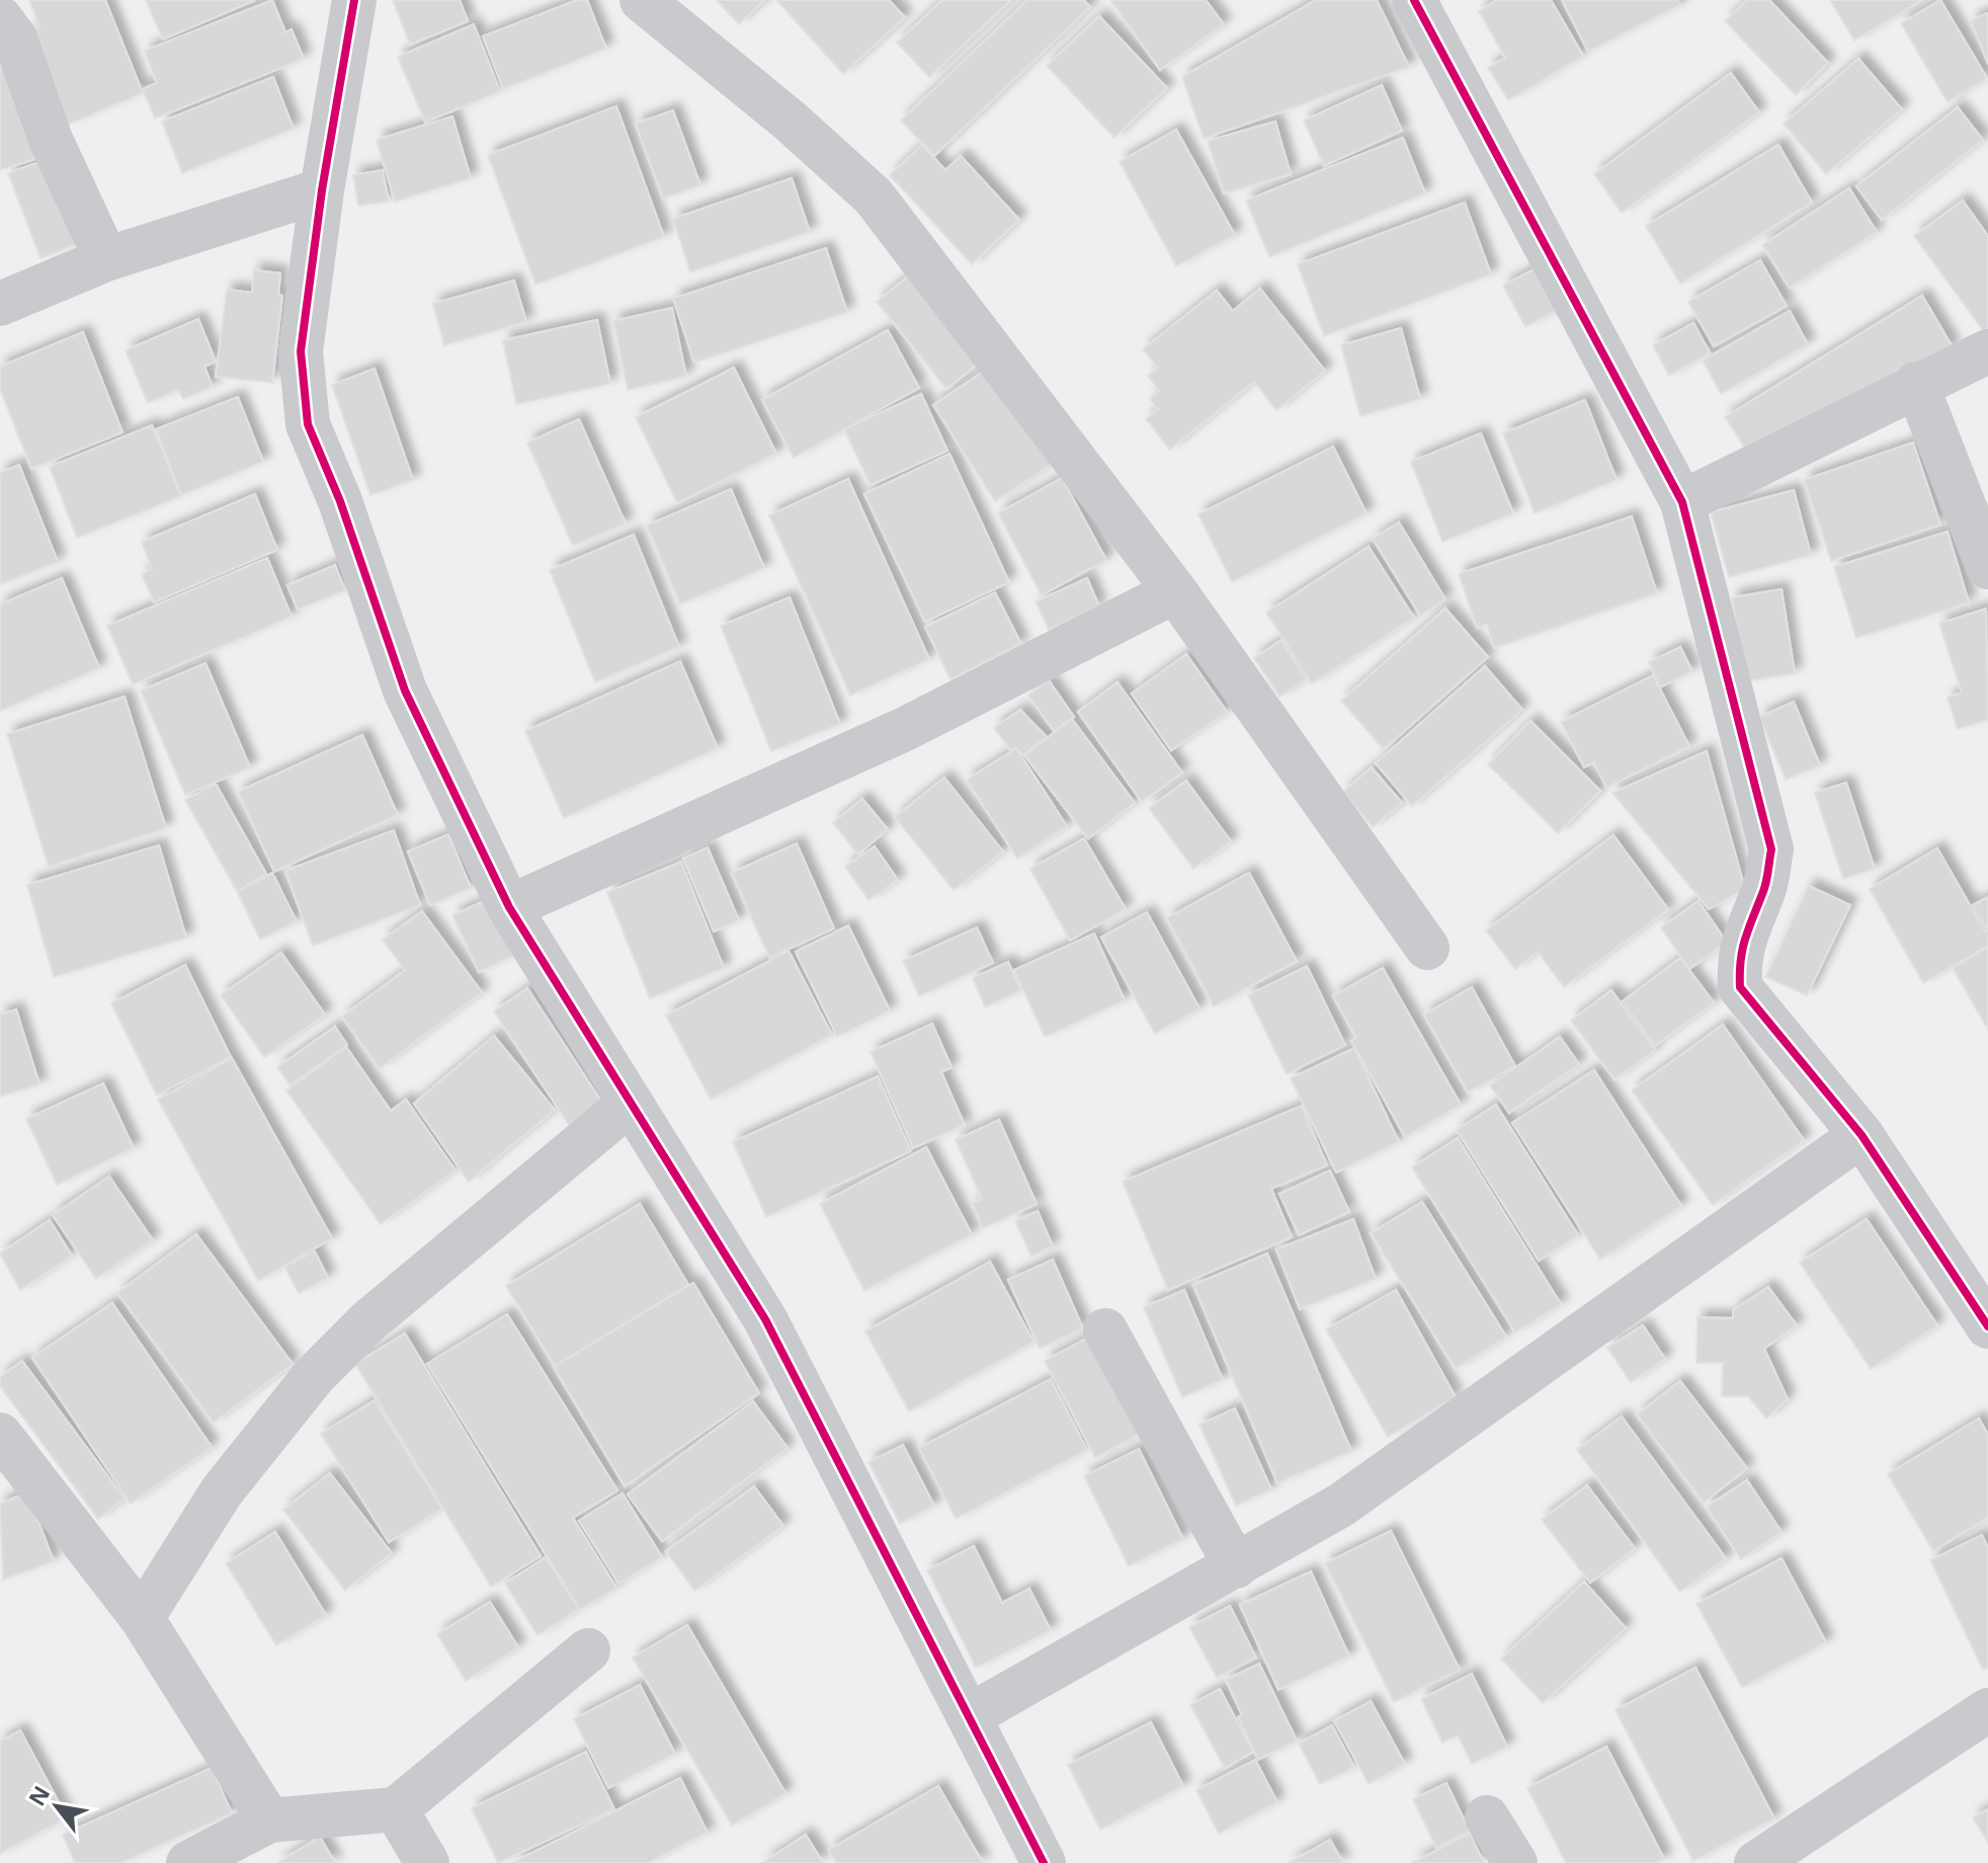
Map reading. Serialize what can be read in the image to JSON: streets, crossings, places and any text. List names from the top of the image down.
{
  "north": "top left"
}
